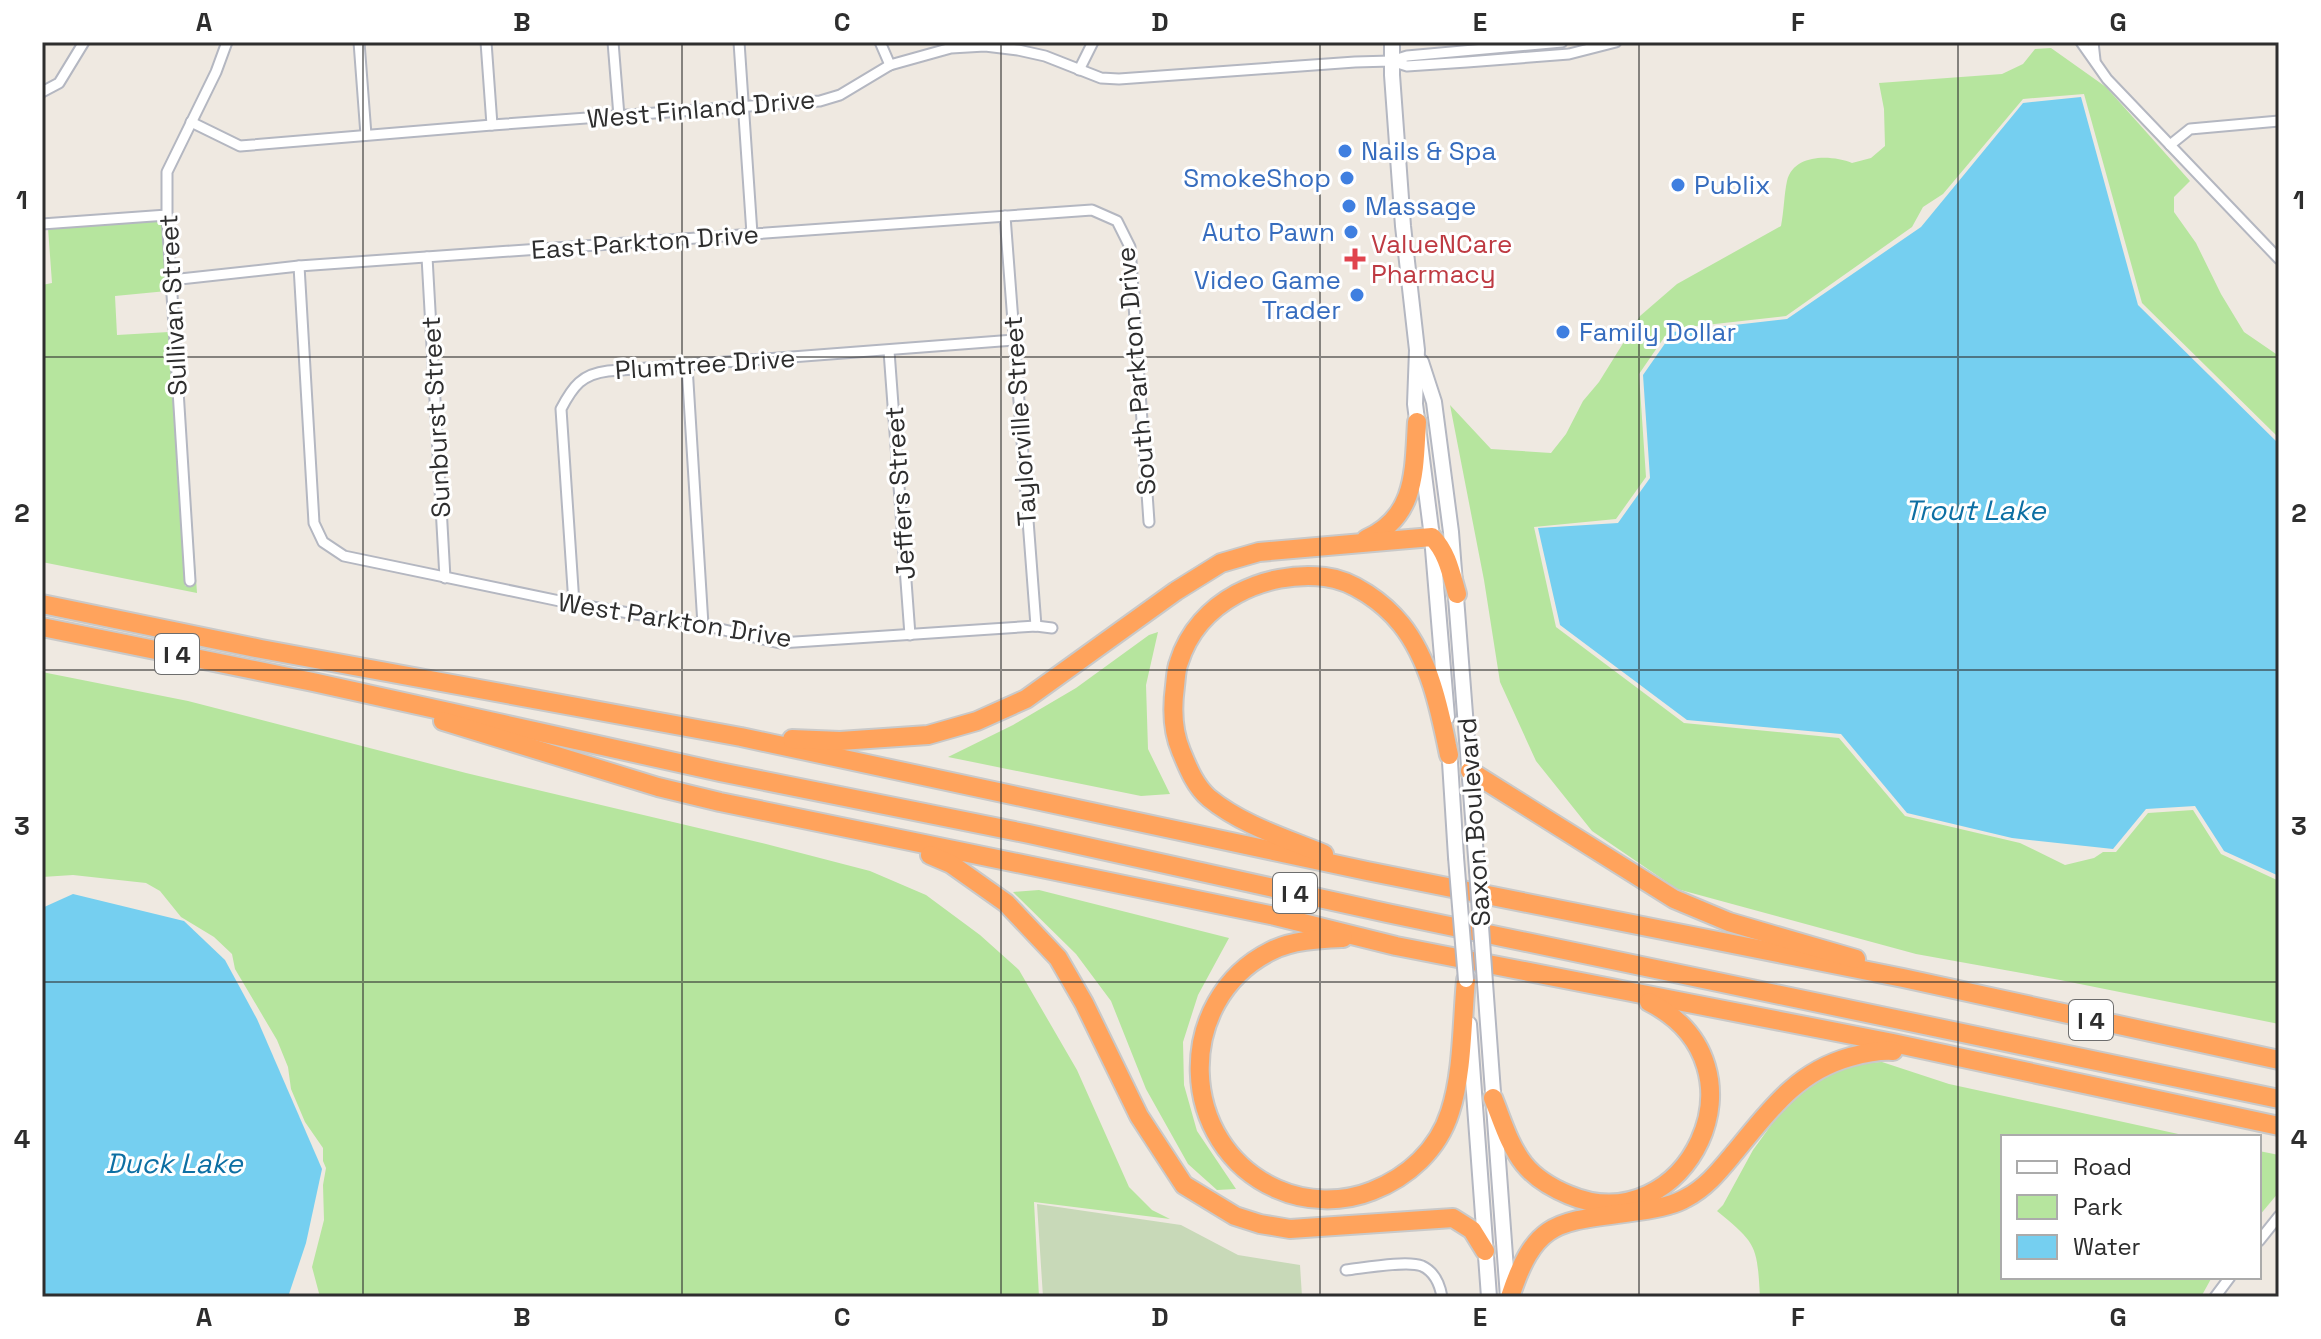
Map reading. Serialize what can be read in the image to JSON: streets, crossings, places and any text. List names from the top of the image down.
{
  "streets": {
    "highway": ["I 4"],
    "main road": ["Saxon Boulevard"],
    "street": [
      "West Finland Drive",
      "East Parkton Drive",
      "Sullivan Street",
      "Plumtree Drive",
      "South Parkton Drive",
      "Sunburst Street",
      "Taylorville Street",
      "Jeffers Street",
      "West Parkton Drive"
    ]
  },
  "crossings": [
    ["West Finland Drive", "Sullivan Street"],
    ["West Finland Drive", "Saxon Boulevard"],
    ["East Parkton Drive", "Sullivan Street"],
    ["East Parkton Drive", "South Parkton Drive"],
    ["East Parkton Drive", "Sunburst Street"],
    ["East Parkton Drive", "Taylorville Street"],
    ["East Parkton Drive", "West Parkton Drive"],
    ["Plumtree Drive", "Taylorville Street"],
    ["Plumtree Drive", "Jeffers Street"],
    ["Plumtree Drive", "West Parkton Drive"],
    ["Sunburst Street", "West Parkton Drive"],
    ["Taylorville Street", "West Parkton Drive"],
    ["Jeffers Street", "West Parkton Drive"]
  ],
  "water": ["Trout Lake", "Duck Lake"],
  "places": {
    "other": [
      "Nails & Spa",
      "SmokeShop",
      "Publix",
      "Massage",
      "Auto Pawn",
      "Video Game Trader",
      "Family Dollar"
    ],
    "health": ["ValueNCare Pharmacy"]
  },
  "legend": ["Road", "Park", "Water"],
  "grid": {
    "columns": [
      "A",
      "B",
      "C",
      "D",
      "E",
      "F",
      "G"
    ],
    "rows": [
      "1",
      "2",
      "3",
      "4"
    ]
  }
}
